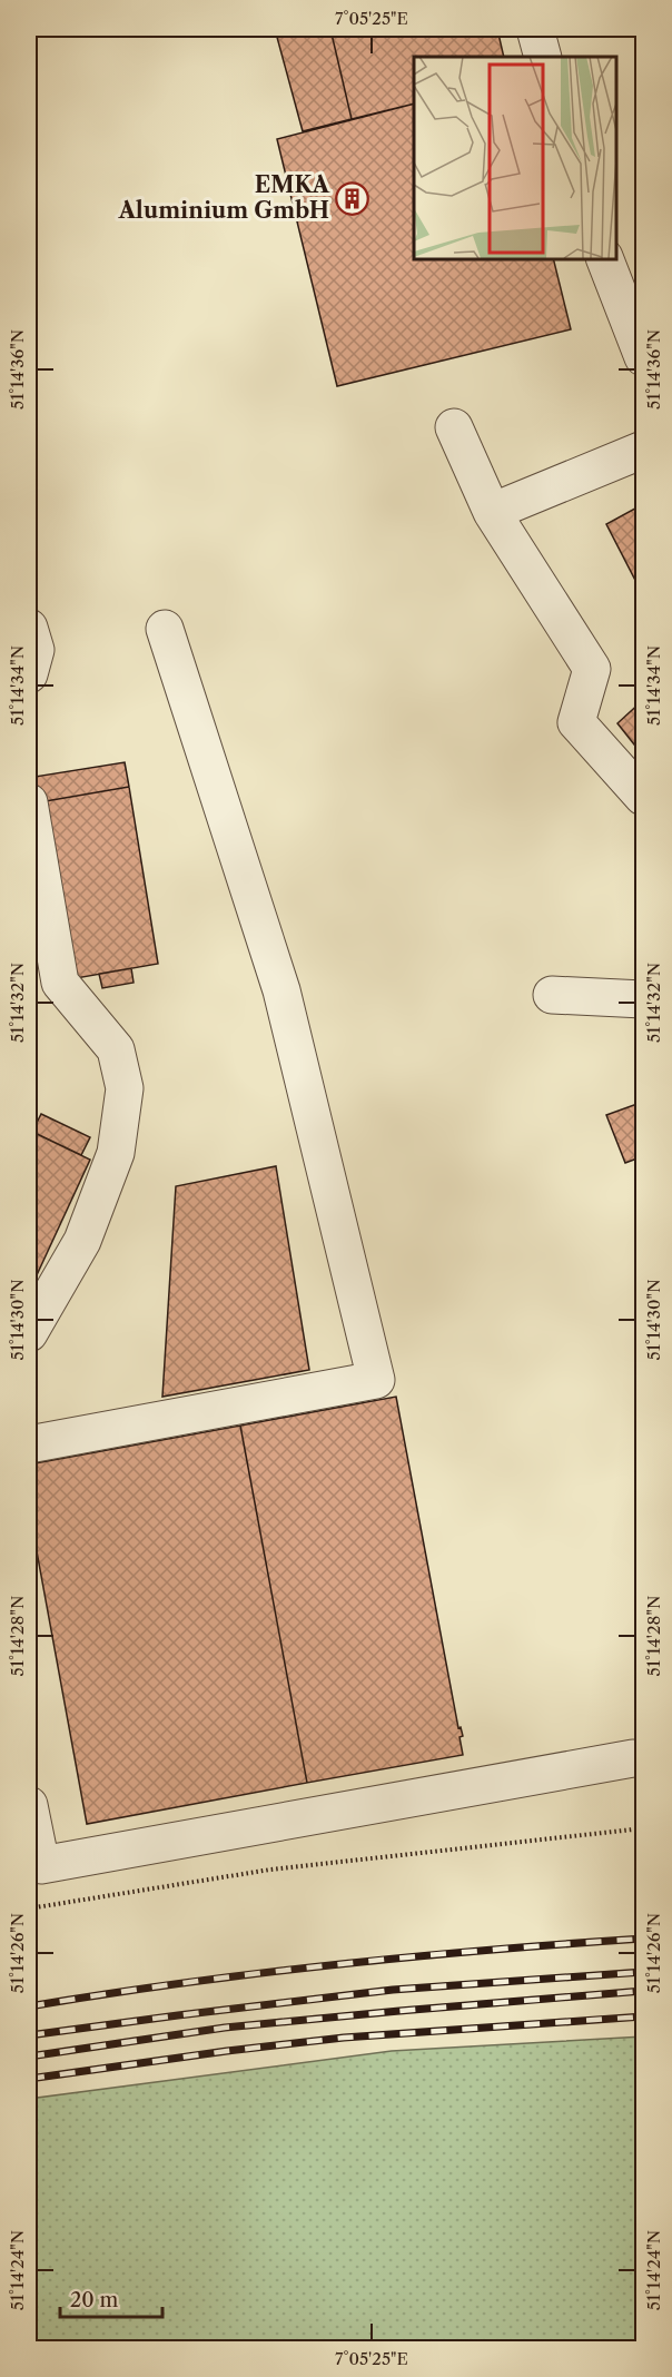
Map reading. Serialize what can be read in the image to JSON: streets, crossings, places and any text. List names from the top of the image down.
{
  "places": {
    "building": ["EMKA Aluminium GmbH"]
  },
  "scale_bar": "20 m",
  "coordinates": [
    "7°05'25\"E",
    "51°14'36\"N",
    "51°14'34\"N",
    "51°14'32\"N",
    "51°14'30\"N",
    "51°14'28\"N",
    "51°14'26\"N",
    "51°14'24\"N"
  ]
}
